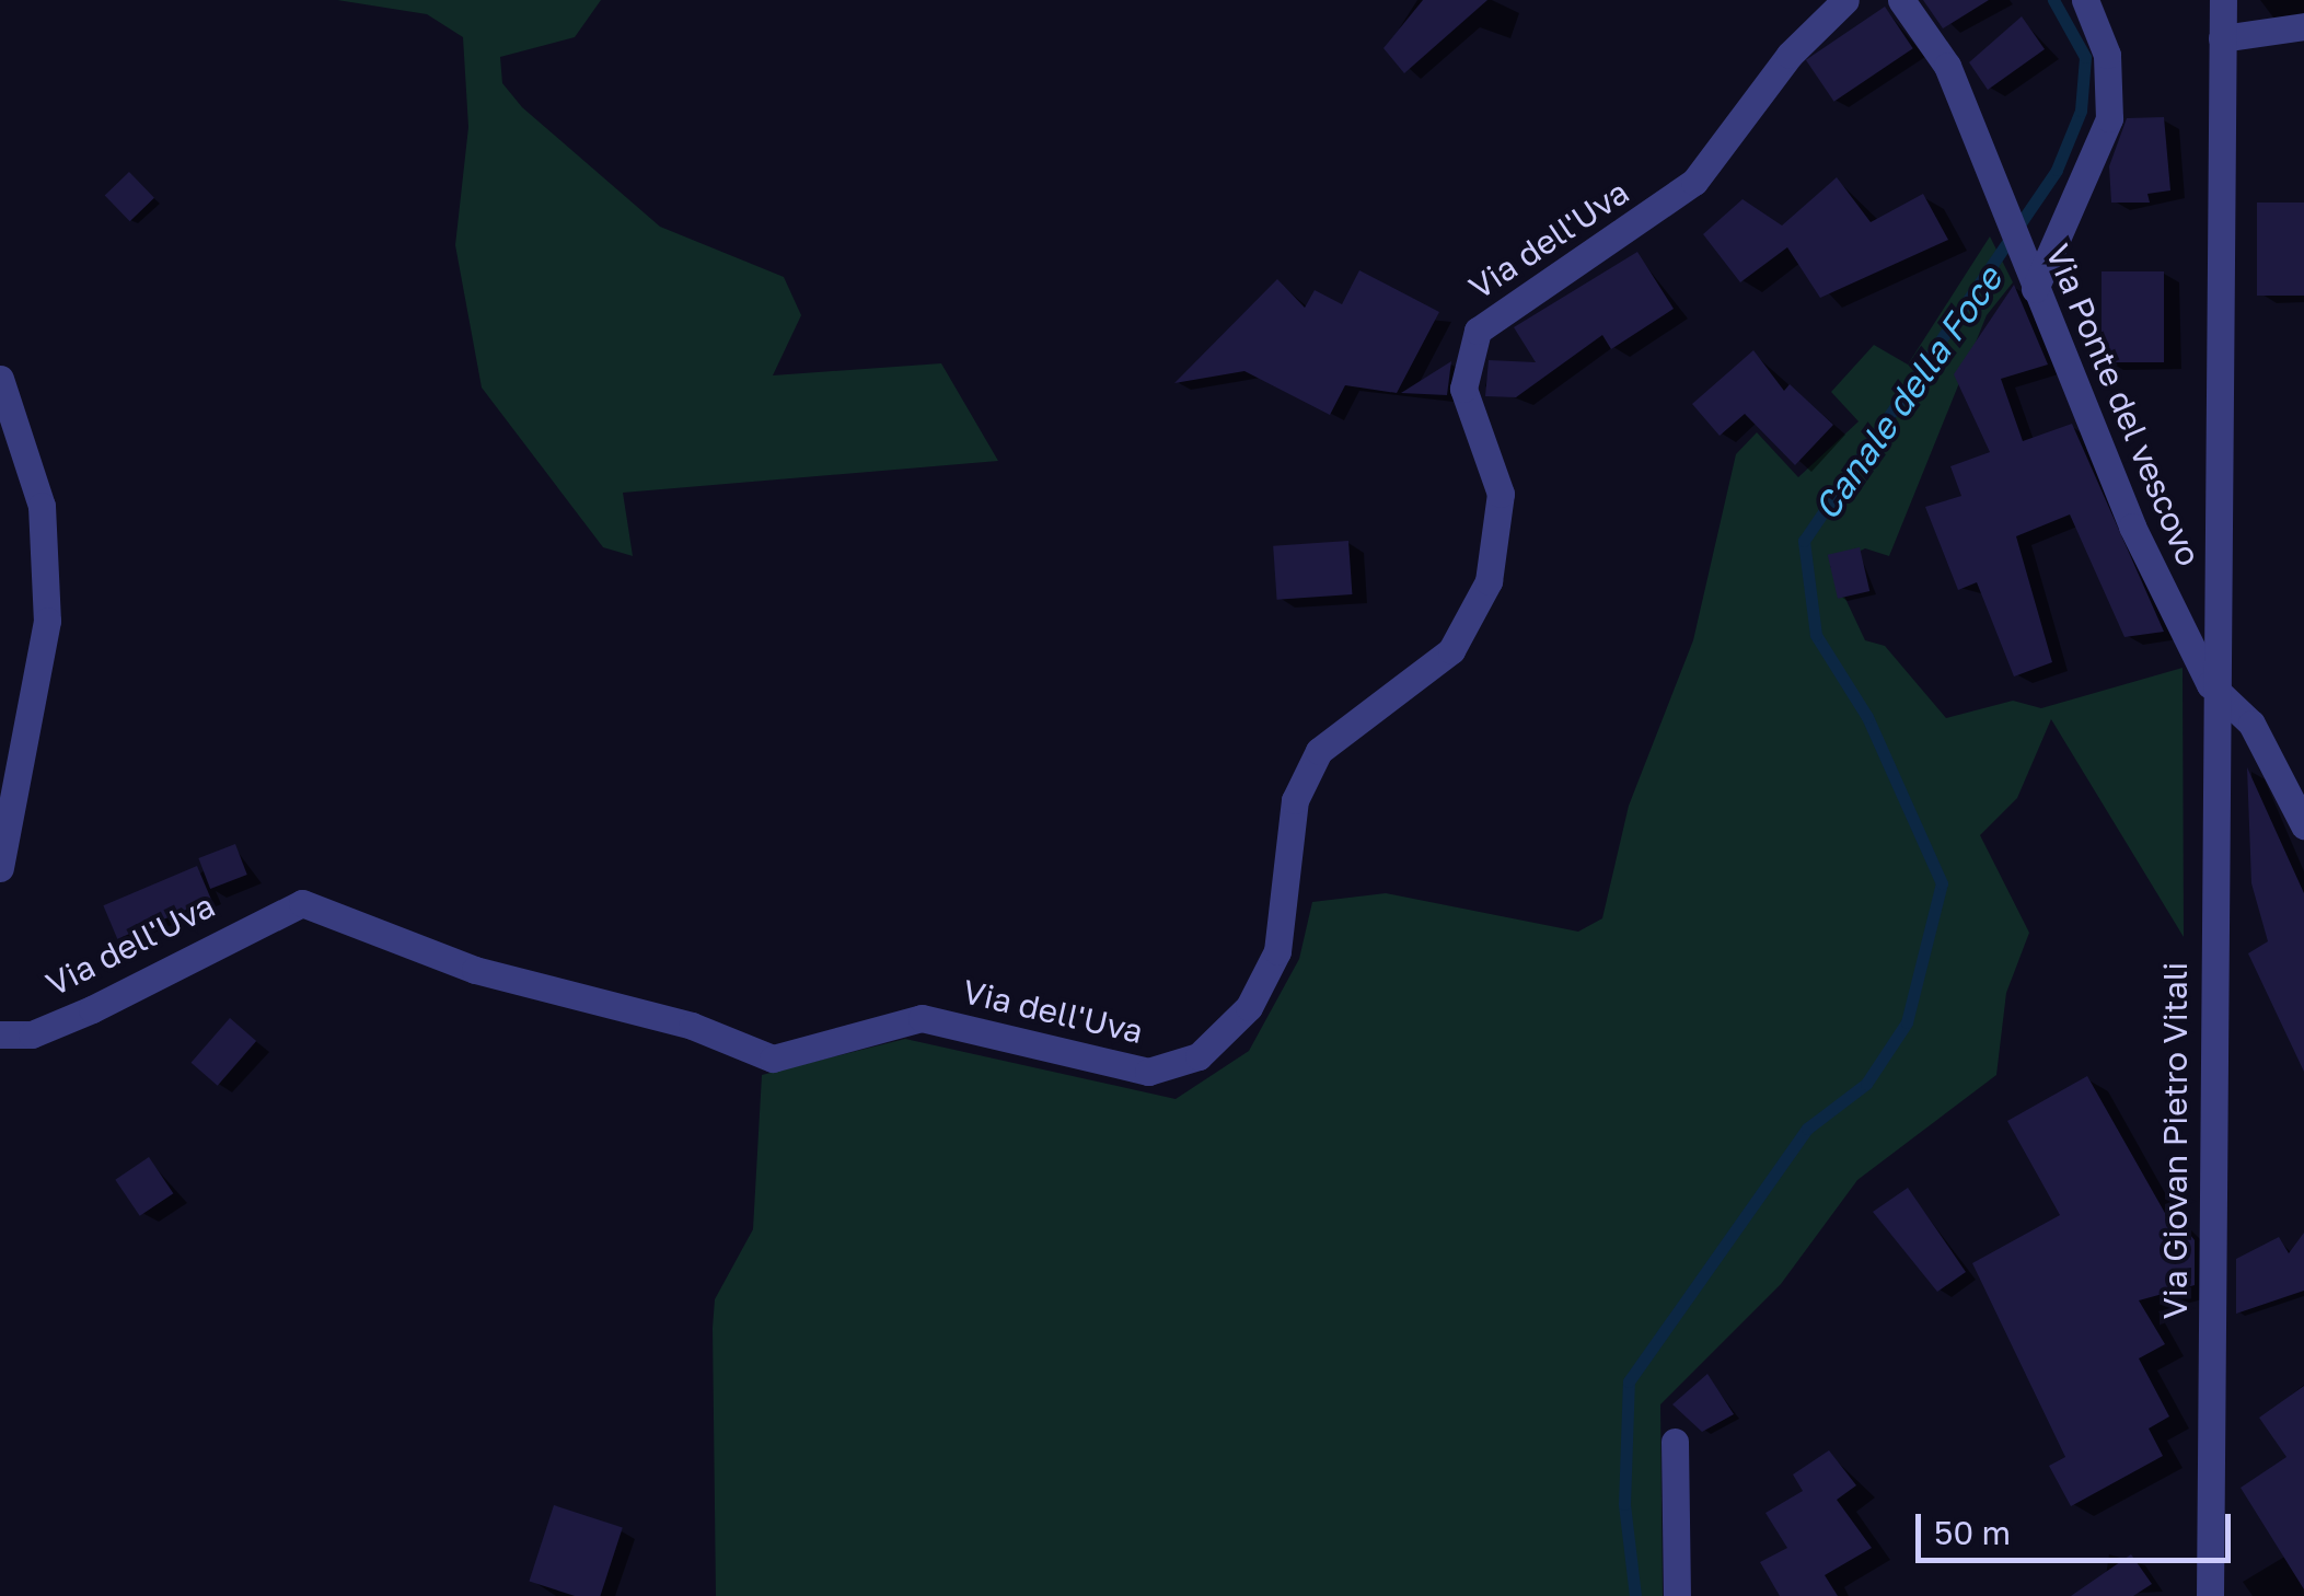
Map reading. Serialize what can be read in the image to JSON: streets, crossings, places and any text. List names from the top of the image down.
{
  "streets": {
    "street": ["Via dell'Uva", "Via Ponte del vescovo", "Via Giovan Pietro Vitali"]
  },
  "crossings": [
    ["Via Ponte del vescovo", "Via Giovan Pietro Vitali"]
  ],
  "water": ["Canale della Foce"],
  "scale_bar": "50 m"
}
